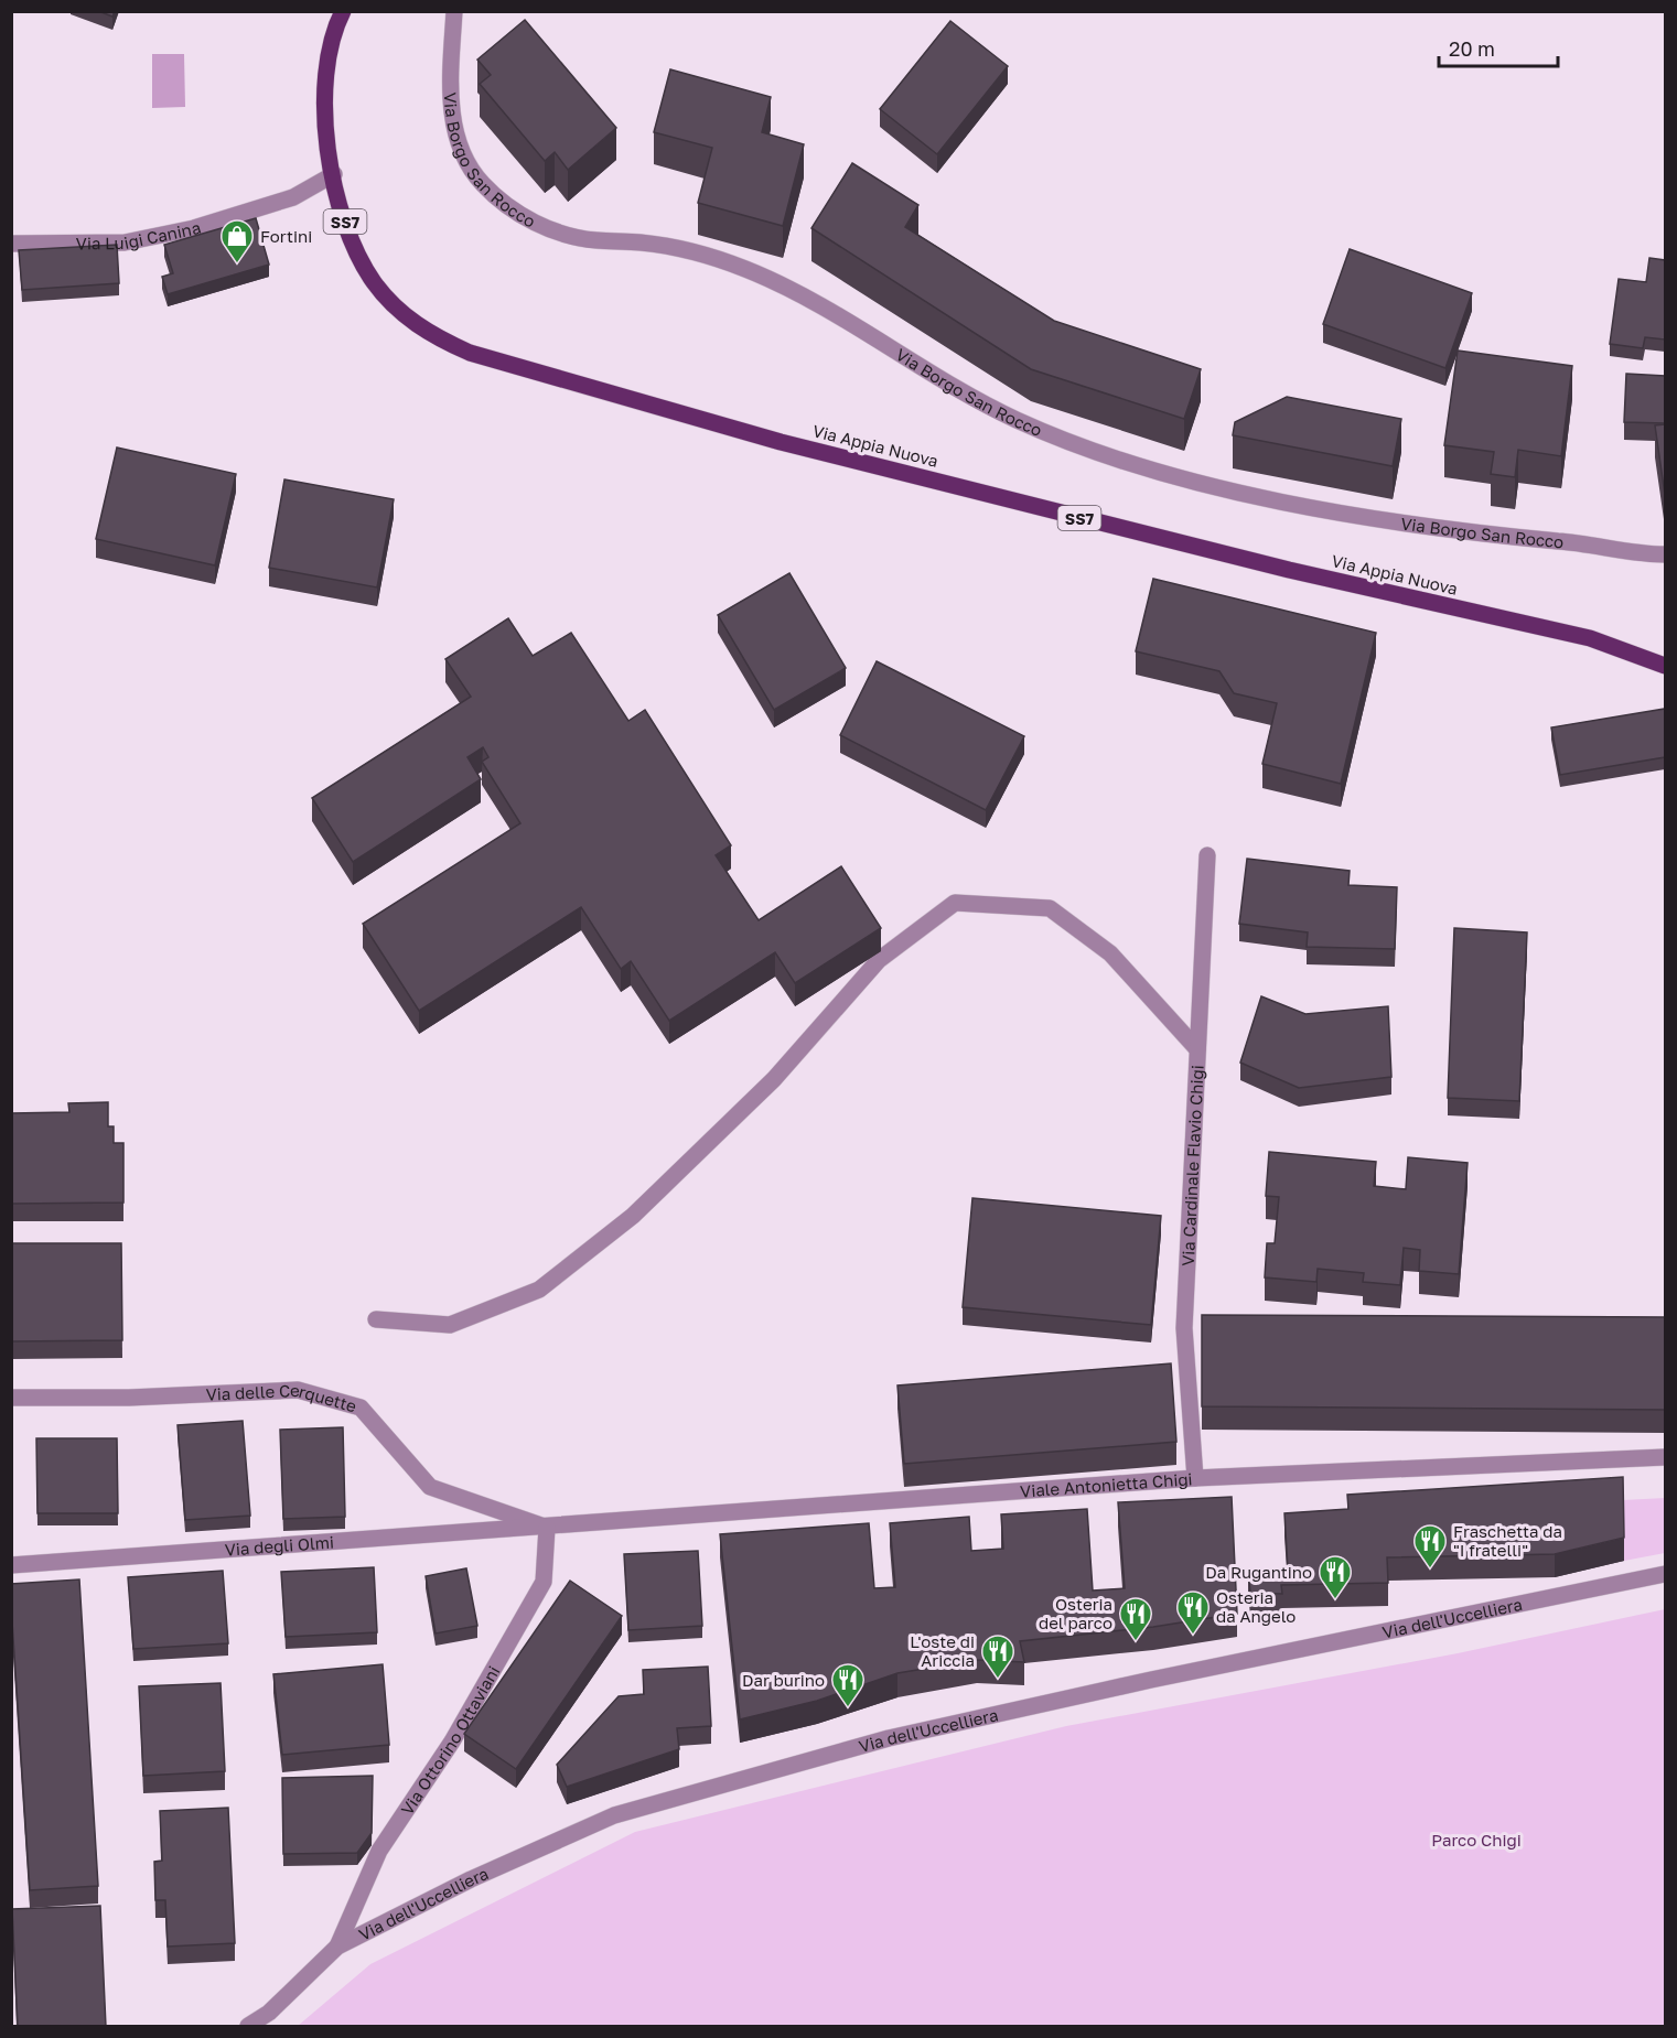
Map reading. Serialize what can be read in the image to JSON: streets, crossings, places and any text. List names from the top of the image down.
{
  "streets": {
    "main road": ["SS7", "Via Appia Nuova"],
    "street": [
      "Via Borgo San Rocco",
      "Via Luigi Canina",
      "Via Cardinale Flavio Chigi",
      "Via delle Cerquette",
      "Viale Antonietta Chigi",
      "Via degli Olmi",
      "Via dell'Uccelliera",
      "Via Ottorino Ottaviani"
    ]
  },
  "crossings": [
    ["Via Luigi Canina", "Via Appia Nuova"],
    ["Via Cardinale Flavio Chigi", "Viale Antonietta Chigi"],
    ["Via delle Cerquette", "Viale Antonietta Chigi"],
    ["Via delle Cerquette", "Via degli Olmi"],
    ["Via delle Cerquette", "Via Ottorino Ottaviani"],
    ["Viale Antonietta Chigi", "Via degli Olmi"],
    ["Viale Antonietta Chigi", "Via Ottorino Ottaviani"],
    ["Via degli Olmi", "Via Ottorino Ottaviani"],
    ["Via dell'Uccelliera", "Via Ottorino Ottaviani"]
  ],
  "parks": ["Parco Chigi"],
  "places": {
    "shop": ["Fortini"],
    "restaurant": [
      "Fraschetta da \"I fratelli\"",
      "Da Rugantino",
      "Osteria da Angelo",
      "Osteria del parco",
      "L'oste di Ariccia",
      "Dar burino"
    ]
  },
  "scale_bar": "20 m"
}
